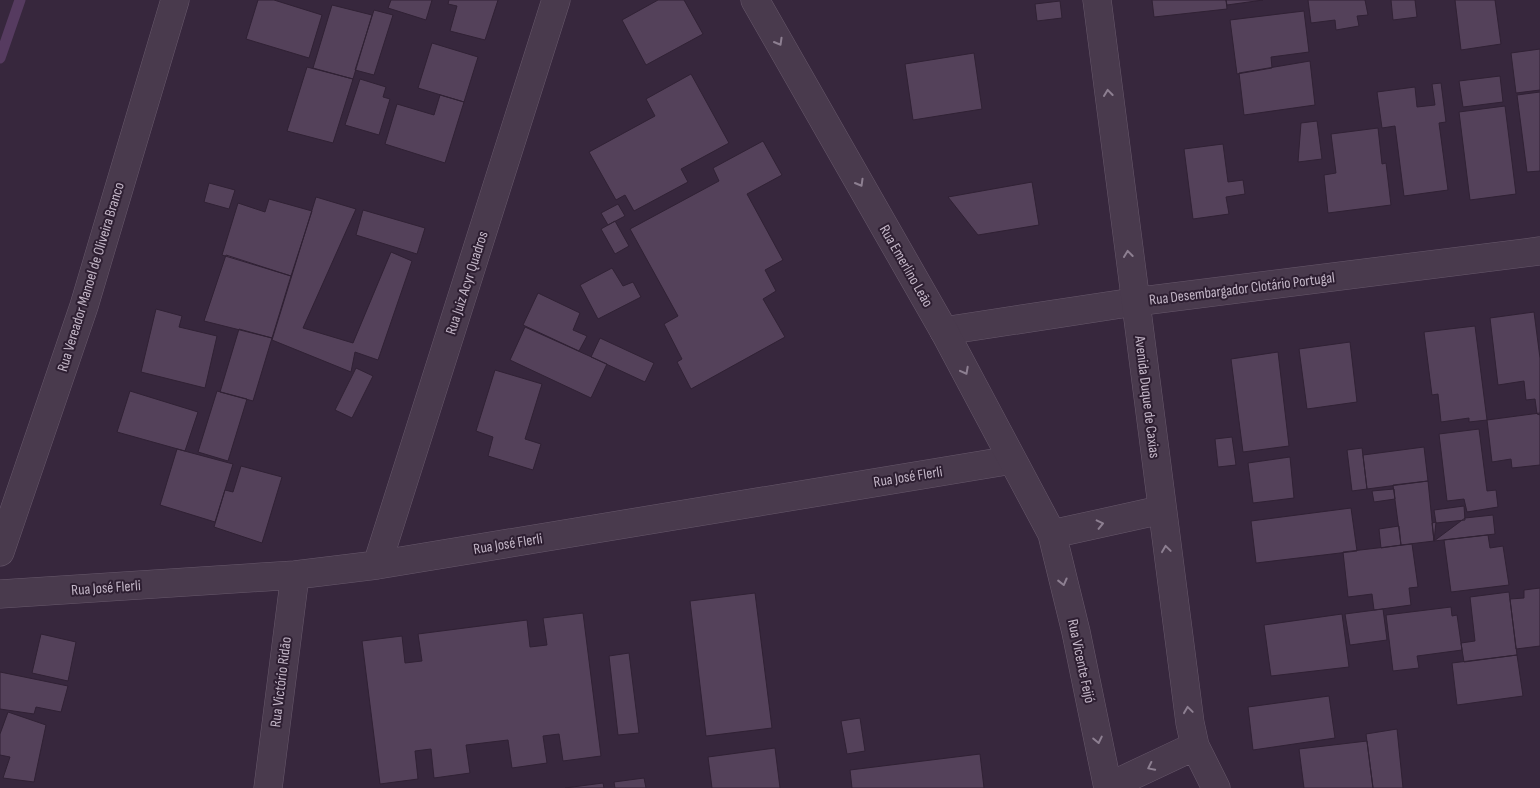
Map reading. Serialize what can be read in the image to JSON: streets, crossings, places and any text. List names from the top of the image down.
{
  "streets": {
    "street": [
      "Rua Emerlino Leão",
      "Rua Vereador Manoel de Oliveira Branco",
      "Rua Juiz Acyr Quadros",
      "Rua Desembargador Clotário Portugal",
      "Avenida Duque de Caxias",
      "Rua José FIerli",
      "Rua Vicente Feijó",
      "Rua Victório Ridão"
    ]
  },
  "crossings": [
    ["Rua Emerlino Leão", "Rua Desembargador Clotário Portugal"],
    ["Rua Emerlino Leão", "Rua José FIerli"],
    ["Rua Emerlino Leão", "Rua Vicente Feijó"],
    ["Rua Juiz Acyr Quadros", "Rua José FIerli"],
    ["Rua Desembargador Clotário Portugal", "Avenida Duque de Caxias"],
    ["Rua José FIerli", "Rua Victório Ridão"]
  ],
  "one_way": ["Rua Emerlino Leão", "Avenida Duque de Caxias", "Rua Vicente Feijó"]
}
